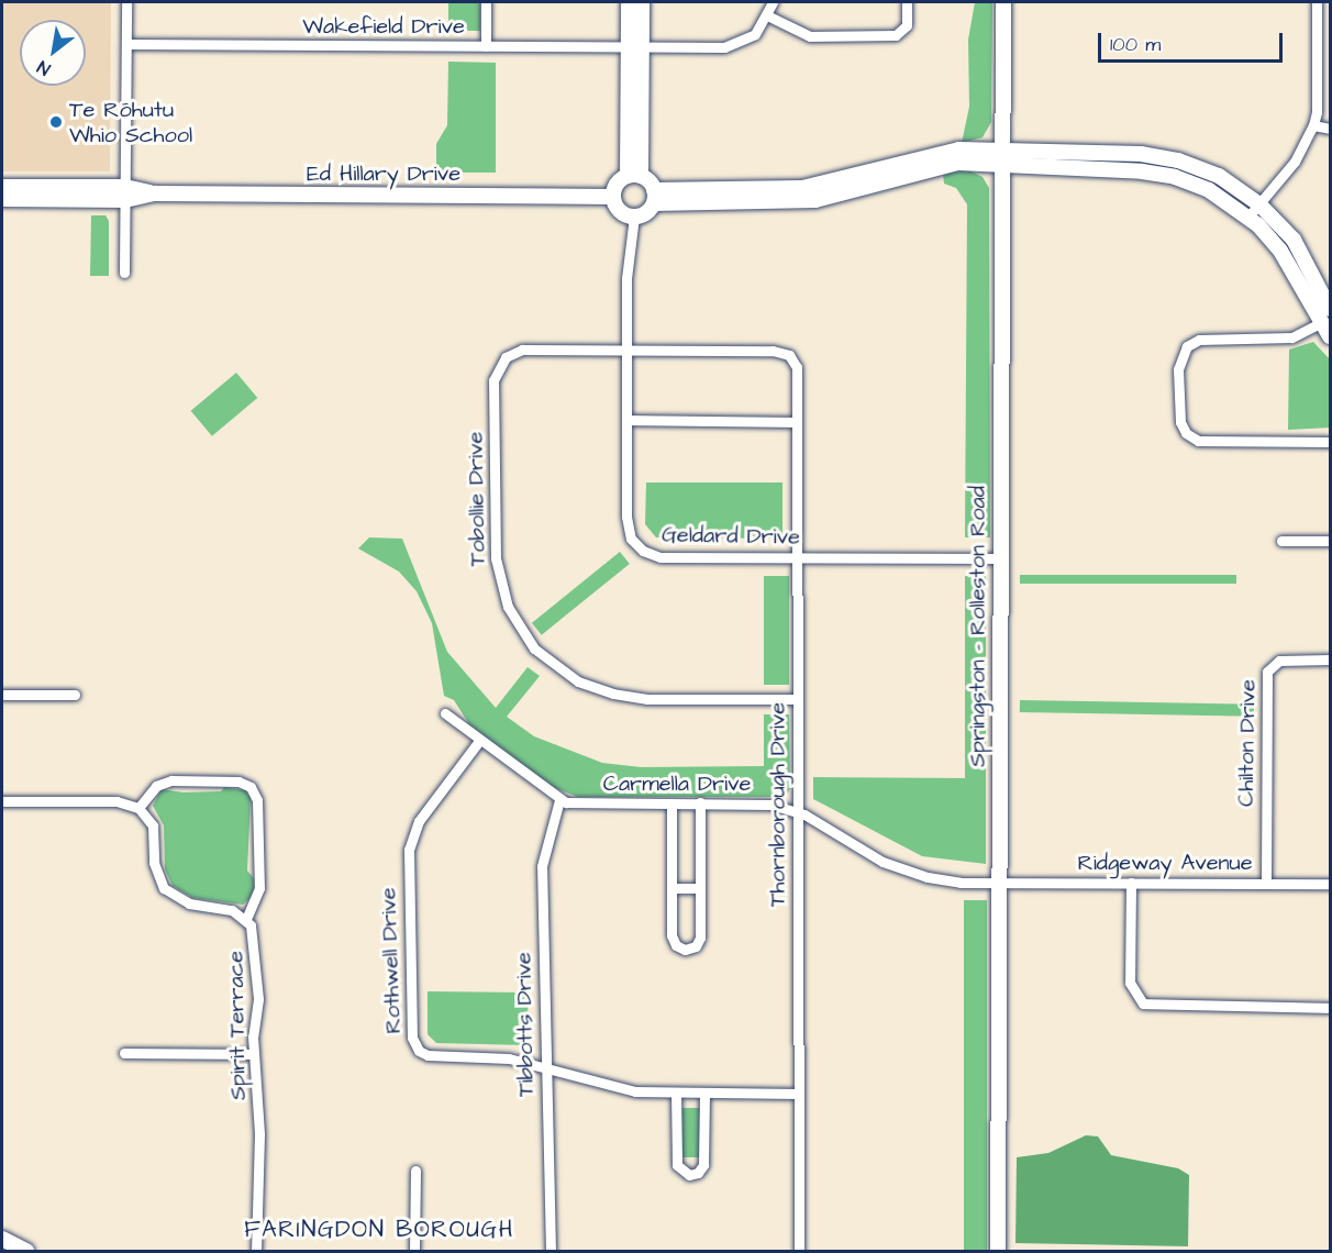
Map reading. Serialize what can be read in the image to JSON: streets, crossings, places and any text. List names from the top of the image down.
{
  "streets": {
    "street": [
      "Wakefield Drive",
      "Ed Hillary Drive",
      "Tobollie Drive",
      "Geldard Drive",
      "Springston - Rolleston Road",
      "Chilton Drive",
      "Carmella Drive",
      "Thornborough Drive",
      "Ridgeway Avenue",
      "Rothwell Drive",
      "Tibbotts Drive",
      "Spirit Terrace"
    ]
  },
  "crossings": [
    ["Ed Hillary Drive", "Geldard Drive"],
    ["Tobollie Drive", "Geldard Drive"],
    ["Tobollie Drive", "Thornborough Drive"],
    ["Geldard Drive", "Springston - Rolleston Road"],
    ["Geldard Drive", "Thornborough Drive"],
    ["Springston - Rolleston Road", "Carmella Drive"],
    ["Springston - Rolleston Road", "Ridgeway Avenue"],
    ["Chilton Drive", "Ridgeway Avenue"],
    ["Carmella Drive", "Thornborough Drive"],
    ["Carmella Drive", "Ridgeway Avenue"],
    ["Carmella Drive", "Rothwell Drive"],
    ["Carmella Drive", "Tibbotts Drive"],
    ["Thornborough Drive", "Rothwell Drive"],
    ["Rothwell Drive", "Tibbotts Drive"]
  ],
  "districts": ["FARINGDON BOROUGH"],
  "places": ["Te Rōhutu Whio School"],
  "scale_bar": "100 m",
  "north": "bottom left"
}
